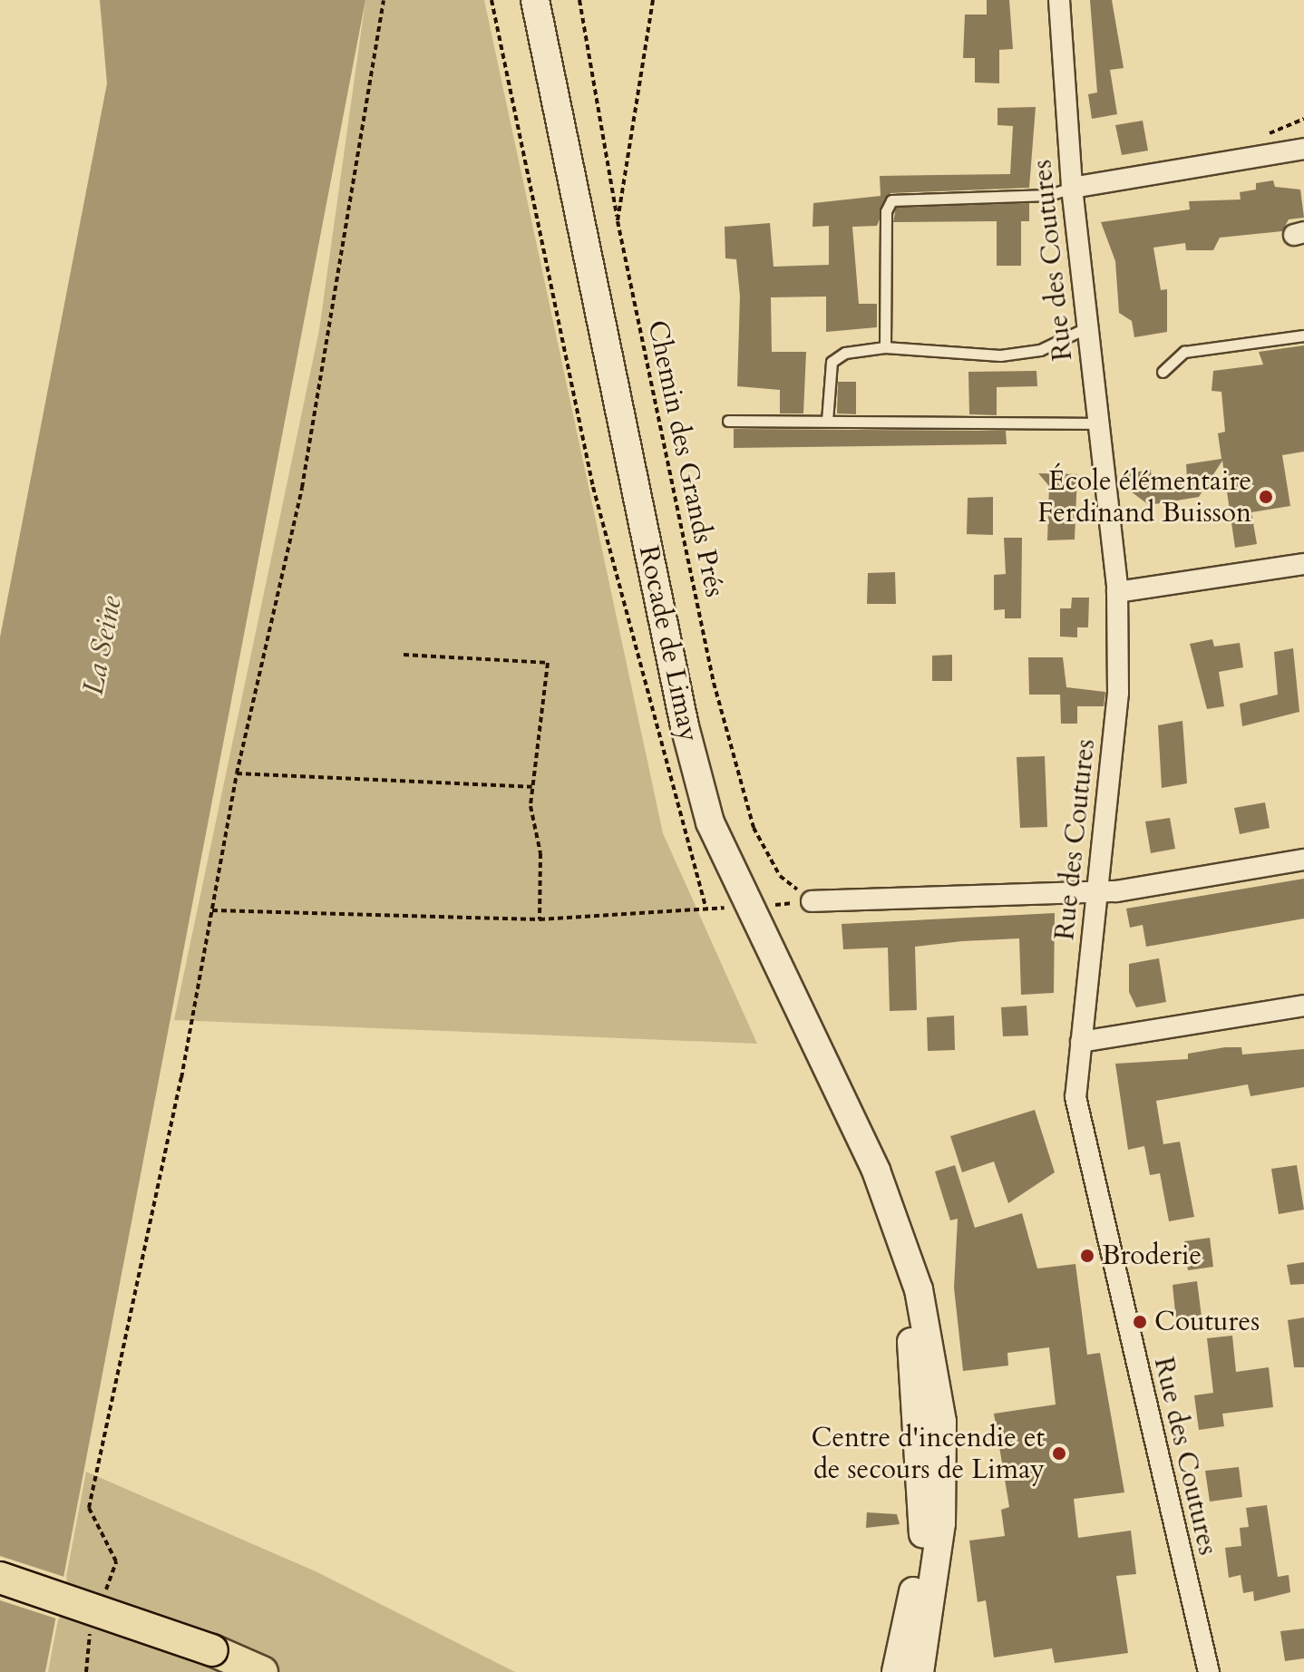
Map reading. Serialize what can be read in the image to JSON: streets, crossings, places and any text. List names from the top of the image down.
{
  "streets": {
    "main road": ["Rocade de Limay"],
    "street": ["Rue des Coutures"],
    "path": ["Chemin des Grands Prés"]
  },
  "water": ["La Seine"],
  "places": [
    "École élémentaire Ferdinand Buisson",
    "Broderie",
    "Coutures",
    "Centre d'incendie et de secours de Limay"
  ]
}
